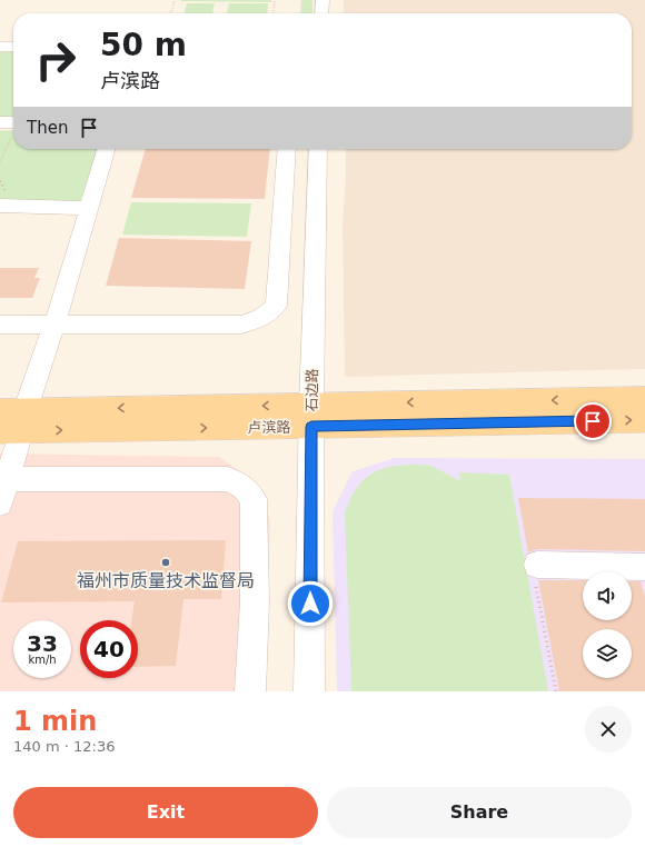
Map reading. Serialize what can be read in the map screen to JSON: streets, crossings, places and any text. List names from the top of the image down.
{
  "streets": {
    "main road": ["卢滨路"],
    "street": ["石边路"]
  },
  "crossings": [
    ["石边路", "卢滨路"]
  ],
  "places": ["福州市质量技术监督局"],
  "page": {
    "turn": ["50 m", "卢滨路"],
    "then": "Then",
    "speed": "33 km/h",
    "limit": "40",
    "heading": ["1 min", "140 m · 12:36"],
    "buttons": ["Exit", "Share"]
  }
}
